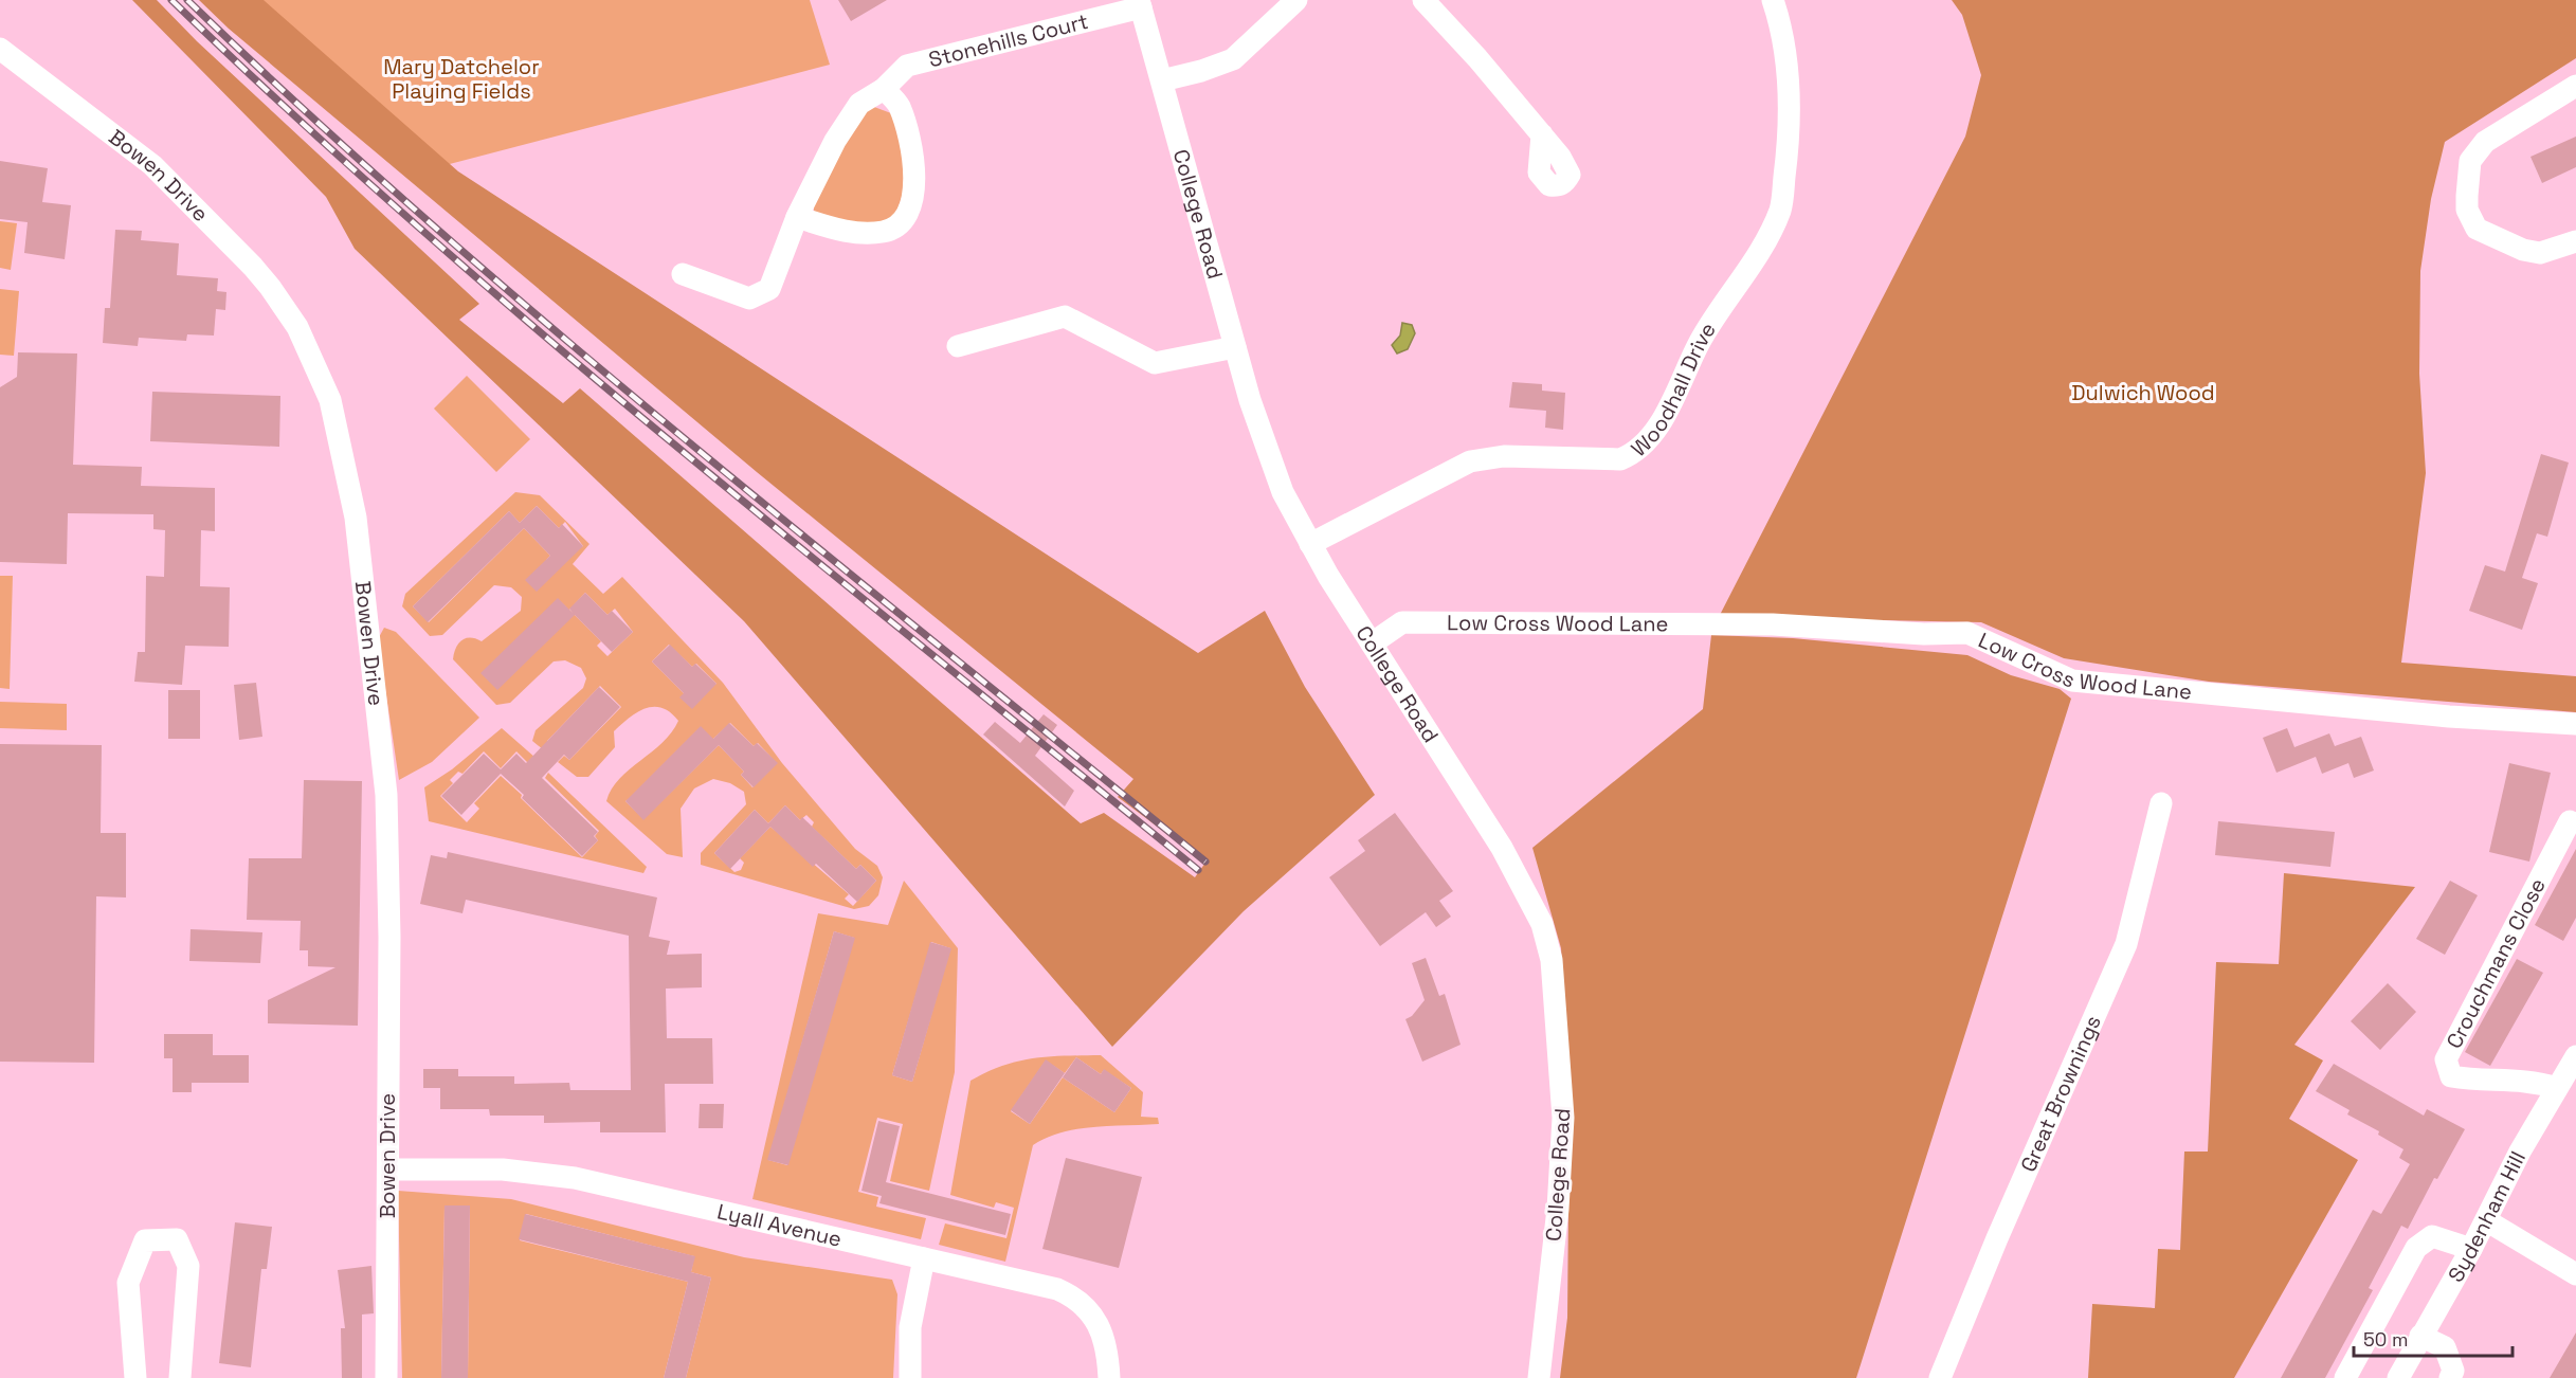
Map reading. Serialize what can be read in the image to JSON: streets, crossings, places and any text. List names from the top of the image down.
{
  "streets": {
    "street": [
      "Stonehills Court",
      "Bowen Drive",
      "College Road",
      "Woodhall Drive",
      "Low Cross Wood Lane",
      "Crouchmans Close",
      "Great Brownings",
      "Sydenham Hill",
      "Lyall Avenue"
    ]
  },
  "crossings": [
    ["Stonehills Court", "College Road"],
    ["Bowen Drive", "Lyall Avenue"],
    ["College Road", "Woodhall Drive"],
    ["College Road", "Low Cross Wood Lane"],
    ["Crouchmans Close", "Sydenham Hill"]
  ],
  "parks": ["Mary Datchelor Playing Fields", "Dulwich Wood"],
  "scale_bar": "50 m"
}
